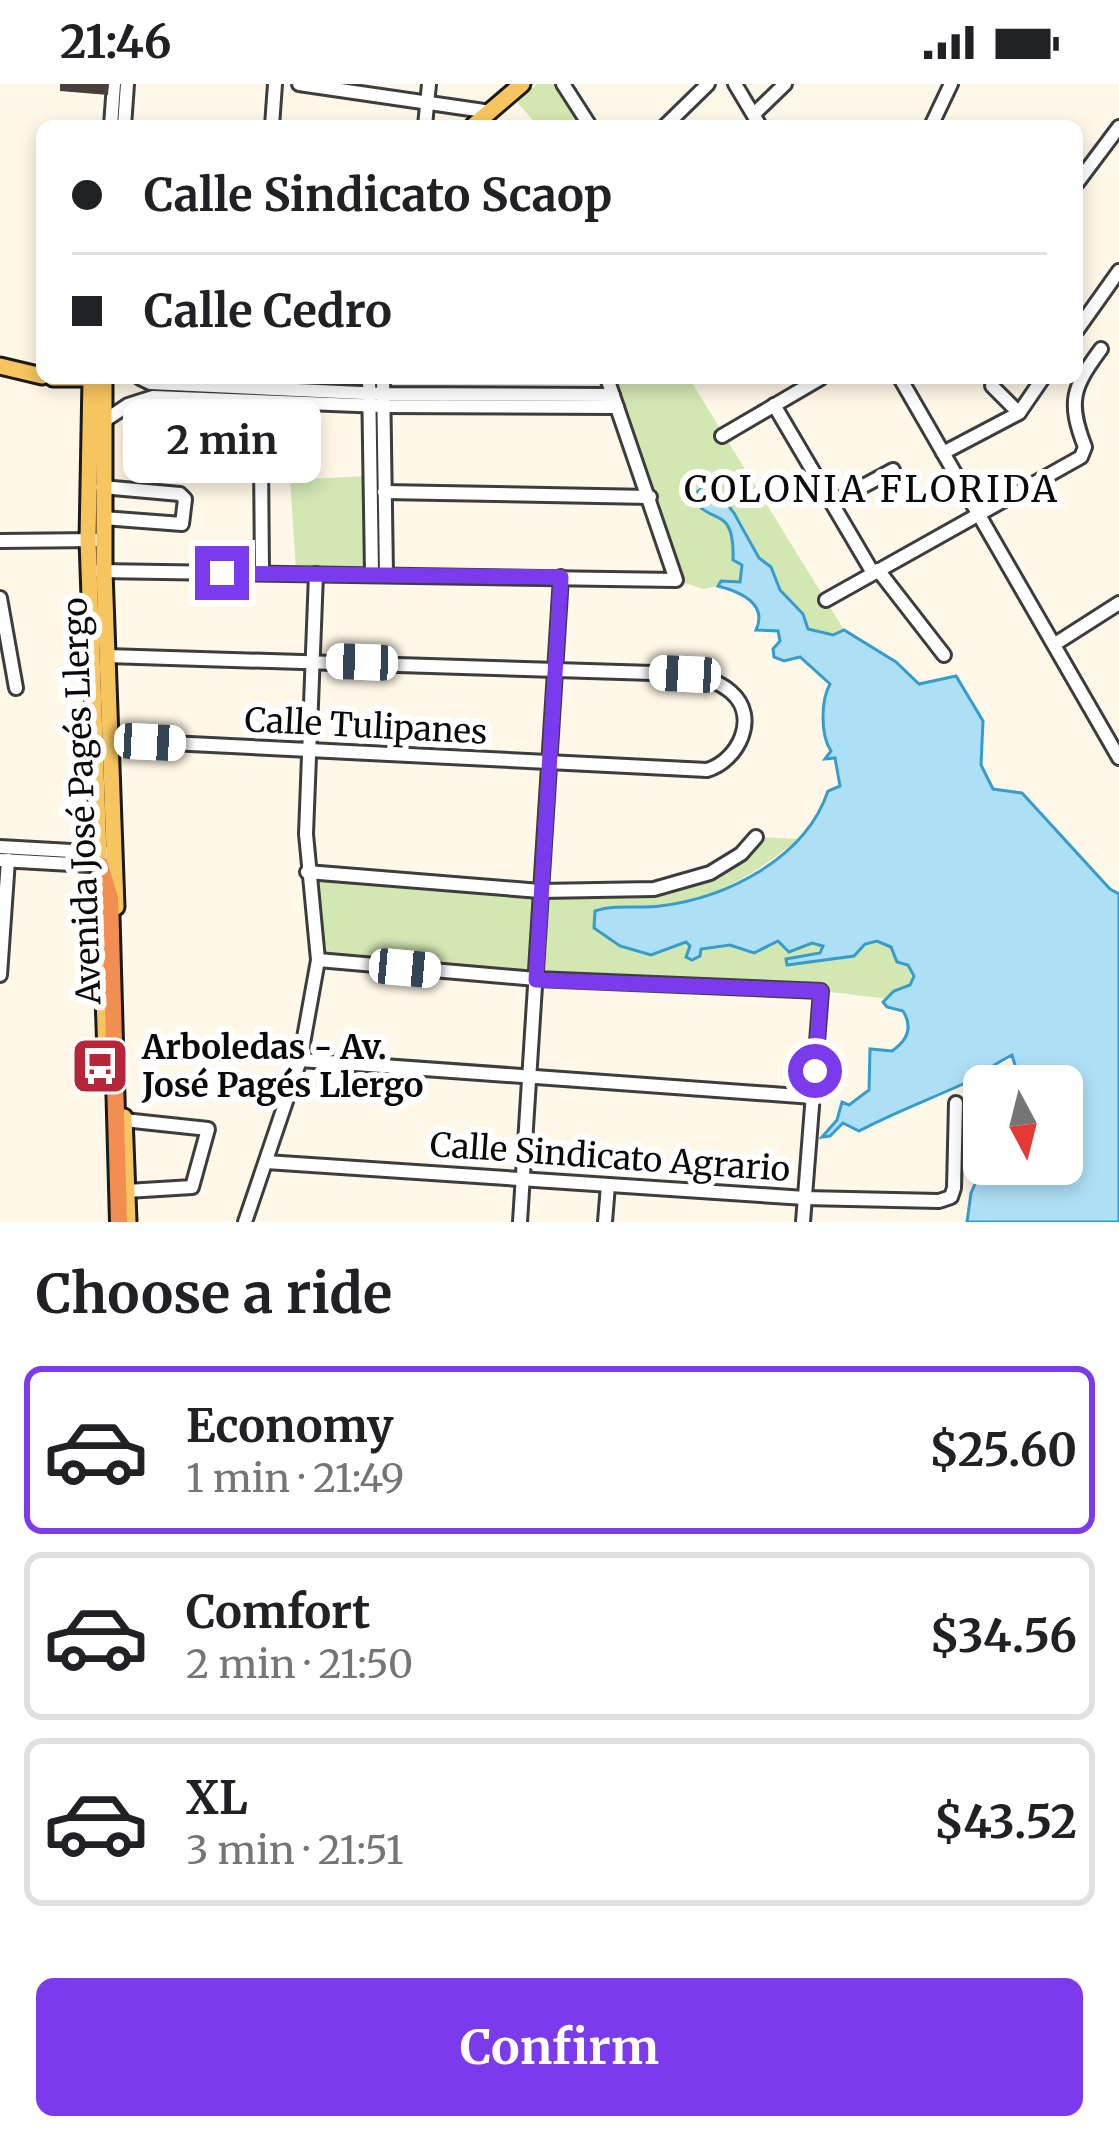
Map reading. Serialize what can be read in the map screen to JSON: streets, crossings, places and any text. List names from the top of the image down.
{
  "streets": {
    "main road": ["Avenida José Pagés Llergo"],
    "street": ["Calle Tulipanes", "Calle Sindicato Agrario"]
  },
  "crossings": [
    ["Calle Tulipanes", "Avenida José Pagés Llergo"]
  ],
  "districts": ["COLONIA FLORIDA"],
  "places": {
    "bus stop": ["Arboledas - Av. José Pagés Llergo"]
  },
  "north": "bottom",
  "page": {
    "status": "21:46",
    "banner": ["Calle Sindicato Scaop", "Calle Cedro"],
    "bubble": "2 min",
    "heading": "Choose a ride",
    "list": [
      {
        "name": "Economy",
        "note": "1 min · 21:49",
        "value": "$25.60"
      },
      {
        "name": "Comfort",
        "note": "2 min · 21:50",
        "value": "$34.56"
      },
      {
        "name": "XL",
        "note": "3 min · 21:51",
        "value": "$43.52"
      }
    ],
    "buttons": "Confirm"
  }
}
